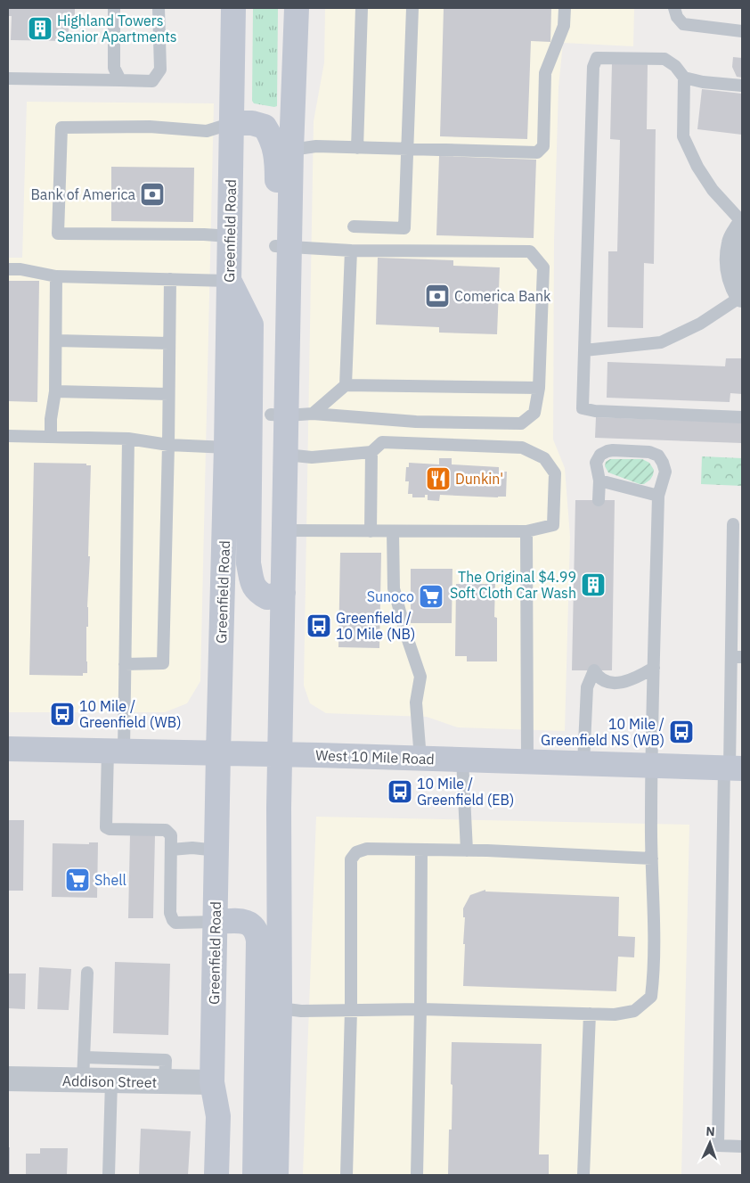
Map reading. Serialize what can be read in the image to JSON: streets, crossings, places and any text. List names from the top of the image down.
{
  "streets": {
    "main road": ["Greenfield Road", "West 10 Mile Road"],
    "street": ["Addison Street"]
  },
  "crossings": [
    ["Greenfield Road", "West 10 Mile Road"],
    ["Greenfield Road", "Addison Street"]
  ],
  "places": {
    "building": ["Highland Towers Senior Apartments", "The Original $4.99 Soft Cloth Car Wash"],
    "bank": ["Bank of America", "Comerica Bank"],
    "restaurant": ["Dunkin'"],
    "supermarket": ["Sunoco", "Shell"],
    "bus stop": [
      "Greenfield / 10 Mile (NB)",
      "10 Mile / Greenfield (WB)",
      "10 Mile / Greenfield NS (WB)",
      "10 Mile / Greenfield (EB)"
    ]
  },
  "north": "top"
}
